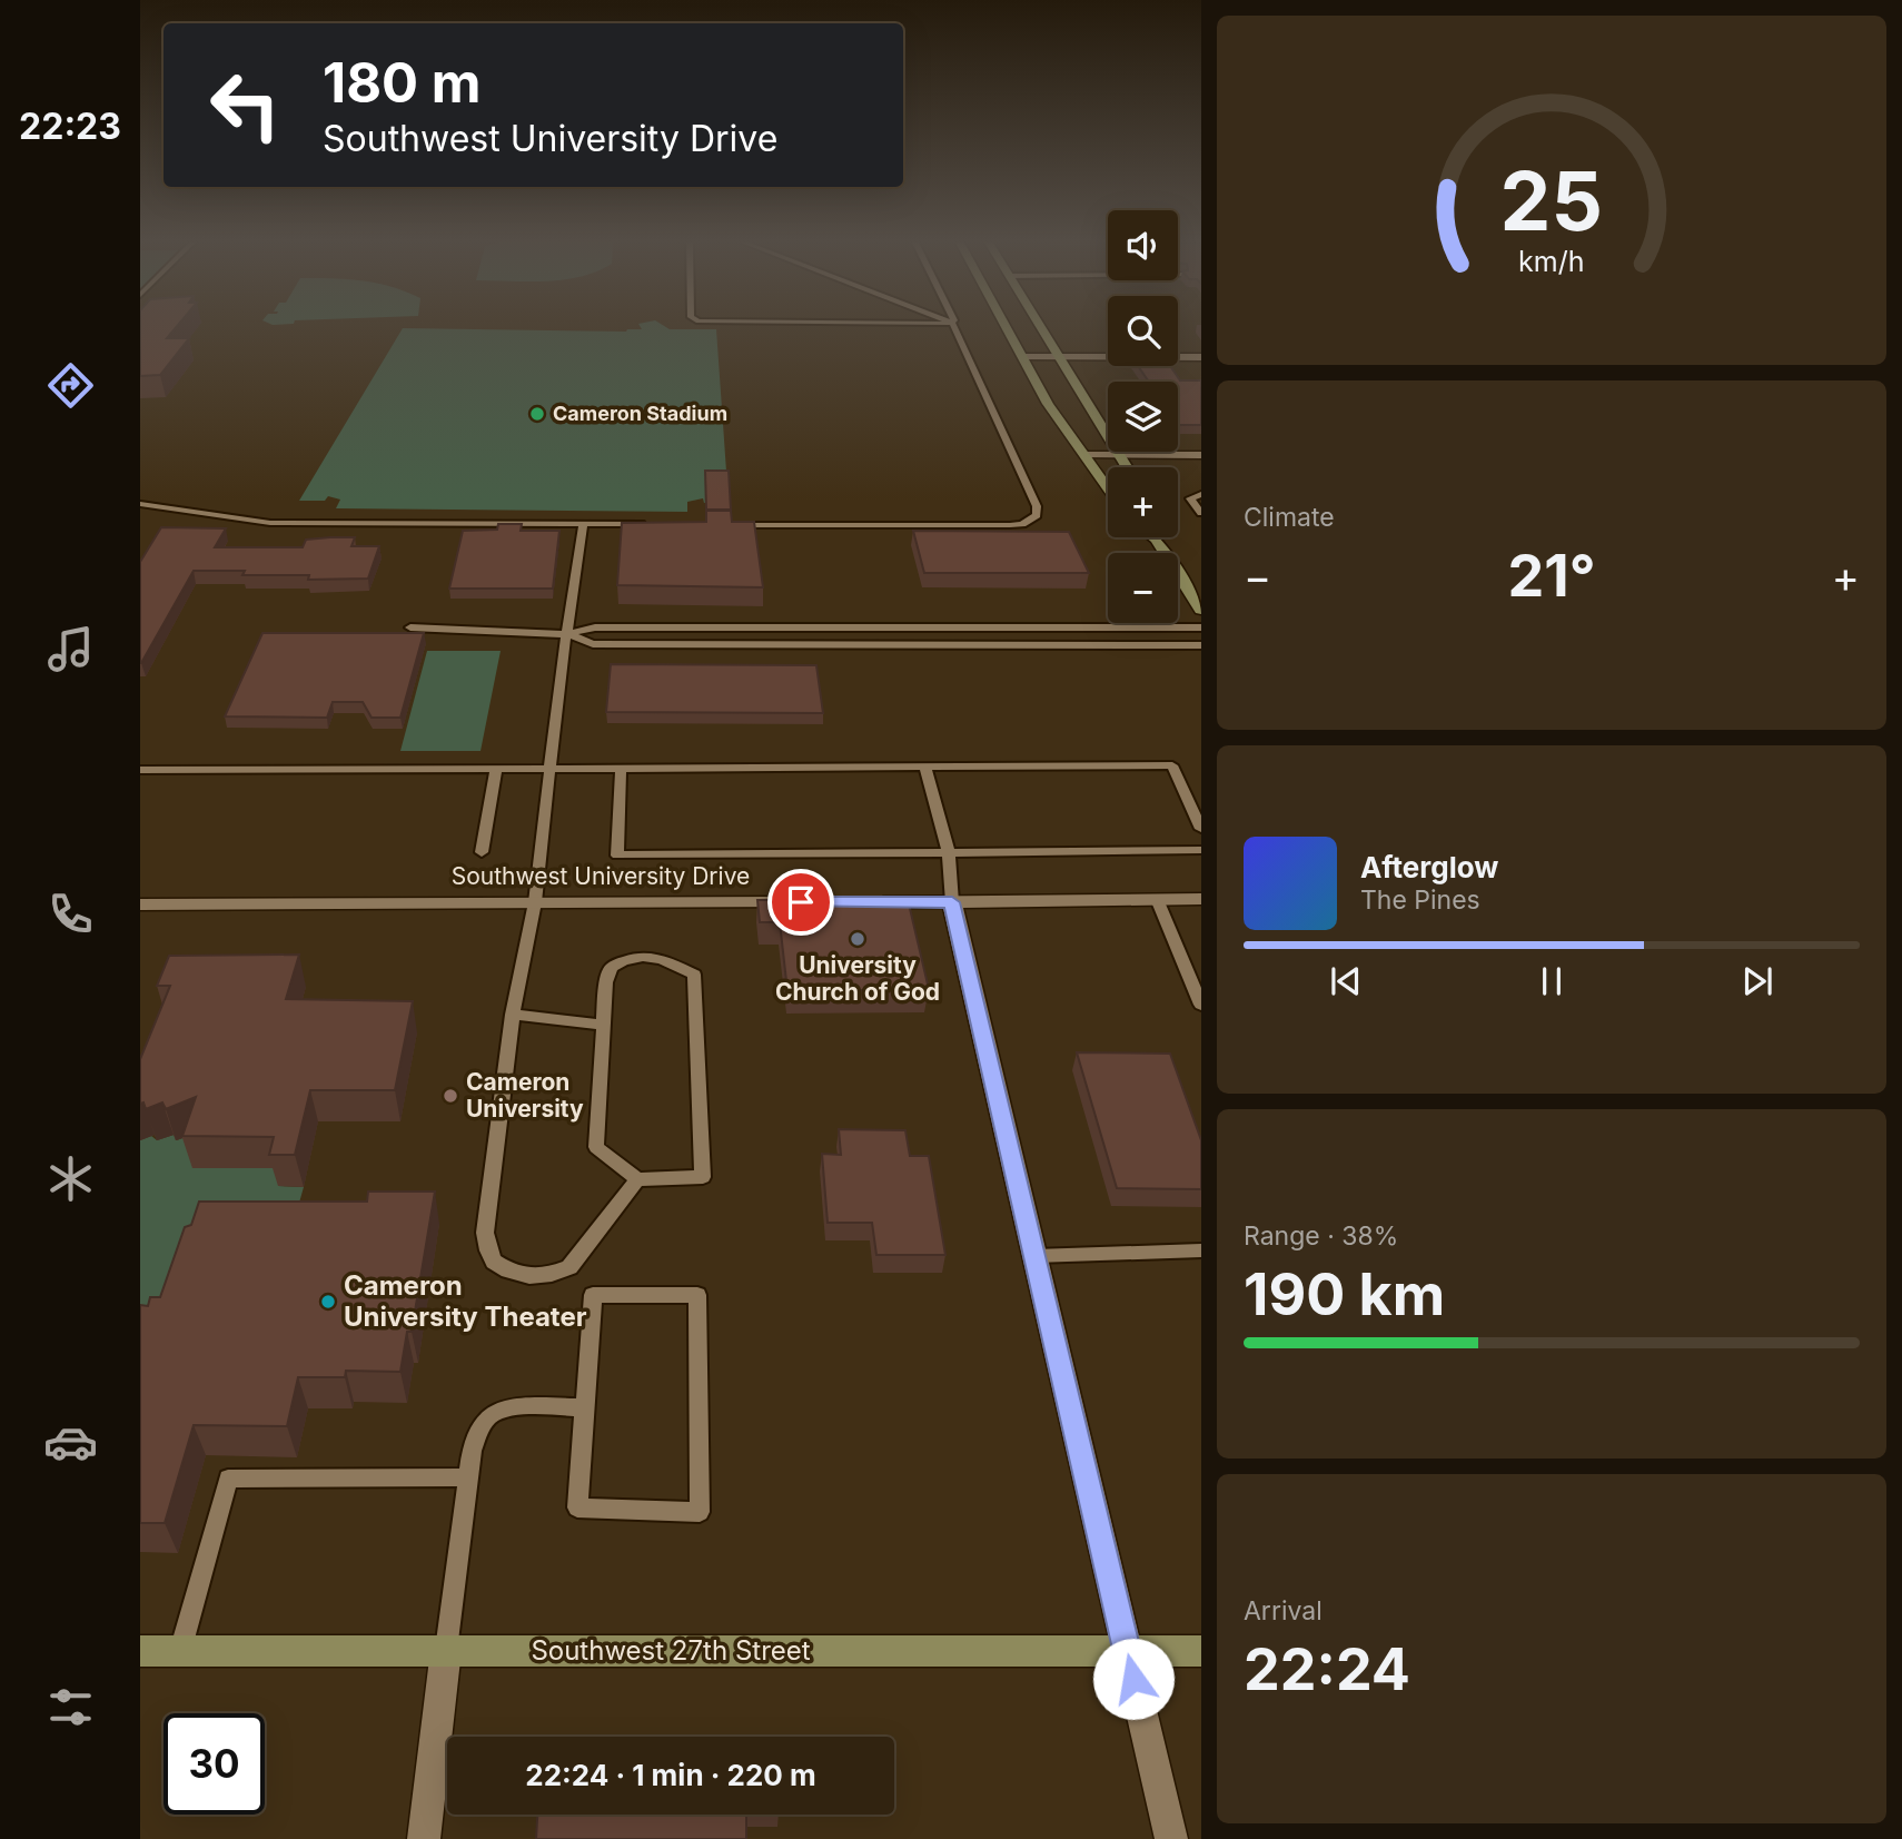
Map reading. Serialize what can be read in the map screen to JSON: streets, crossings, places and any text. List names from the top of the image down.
{
  "streets": {
    "main road": ["Southwest 27th Street"],
    "street": ["Southwest University Drive"]
  },
  "places": [
    "Cameron Stadium",
    "University Church of God",
    "Cameron University",
    "Cameron University Theater"
  ],
  "page": {
    "tabs": "22:23",
    "turn": ["180 m", "Southwest University Drive"],
    "map_buttons": ["+", "−"],
    "tile": [
      "Climate",
      ["Range · 38%", "190 km"],
      ["Arrival", "22:24"]
    ],
    "heat": ["−", "21°", "+"],
    "song": ["Afterglow", "The Pines"],
    "limit": "30",
    "trip": "22:24 · 1 min · 220 m",
    "gauge": ["25", "km/h"]
  }
}
